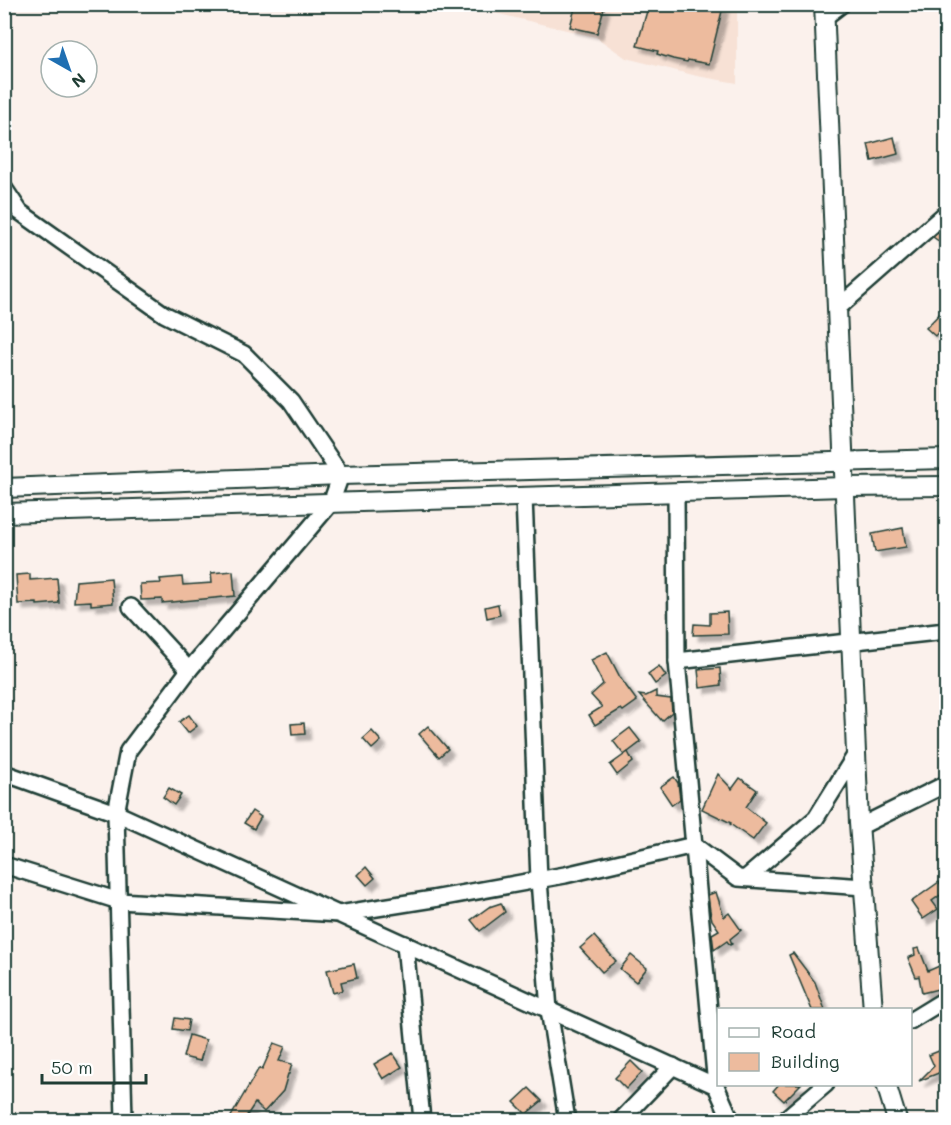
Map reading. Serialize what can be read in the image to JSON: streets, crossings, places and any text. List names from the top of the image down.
{
  "legend": ["Road", "Building"],
  "scale_bar": "50 m",
  "north": "bottom right"
}
